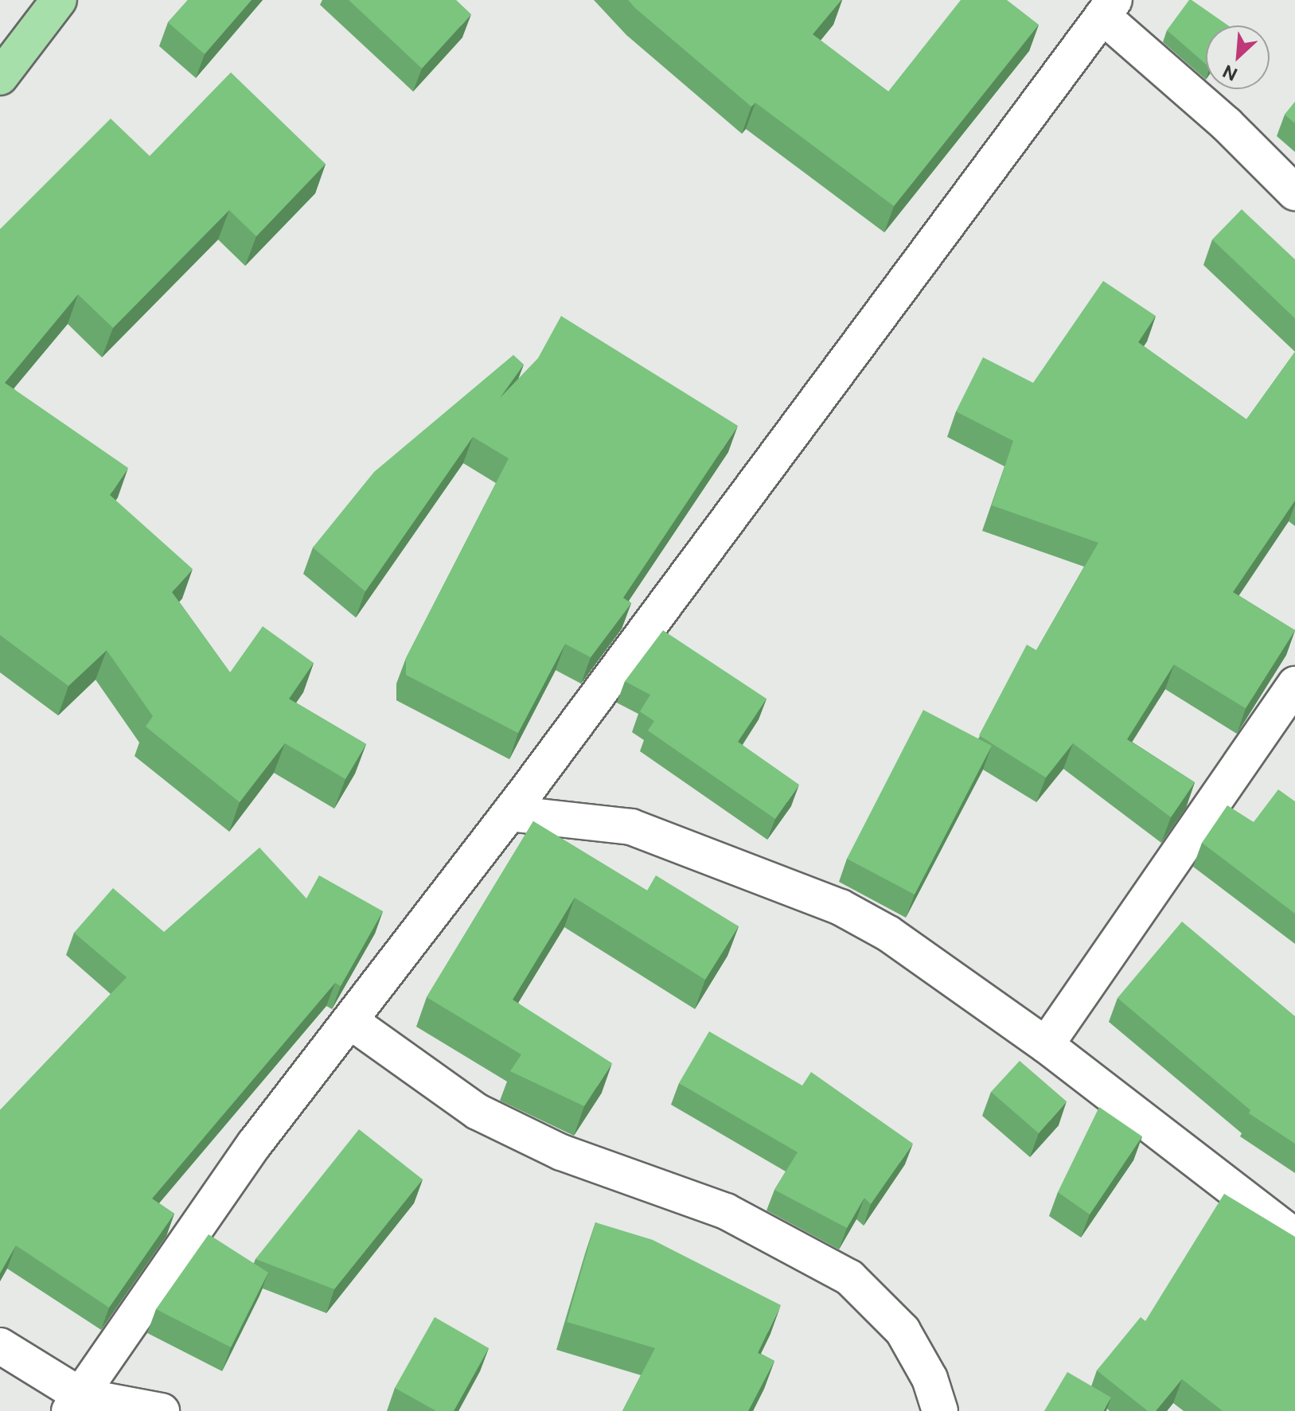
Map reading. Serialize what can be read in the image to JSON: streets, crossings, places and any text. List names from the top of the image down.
{
  "north": "bottom left"
}
